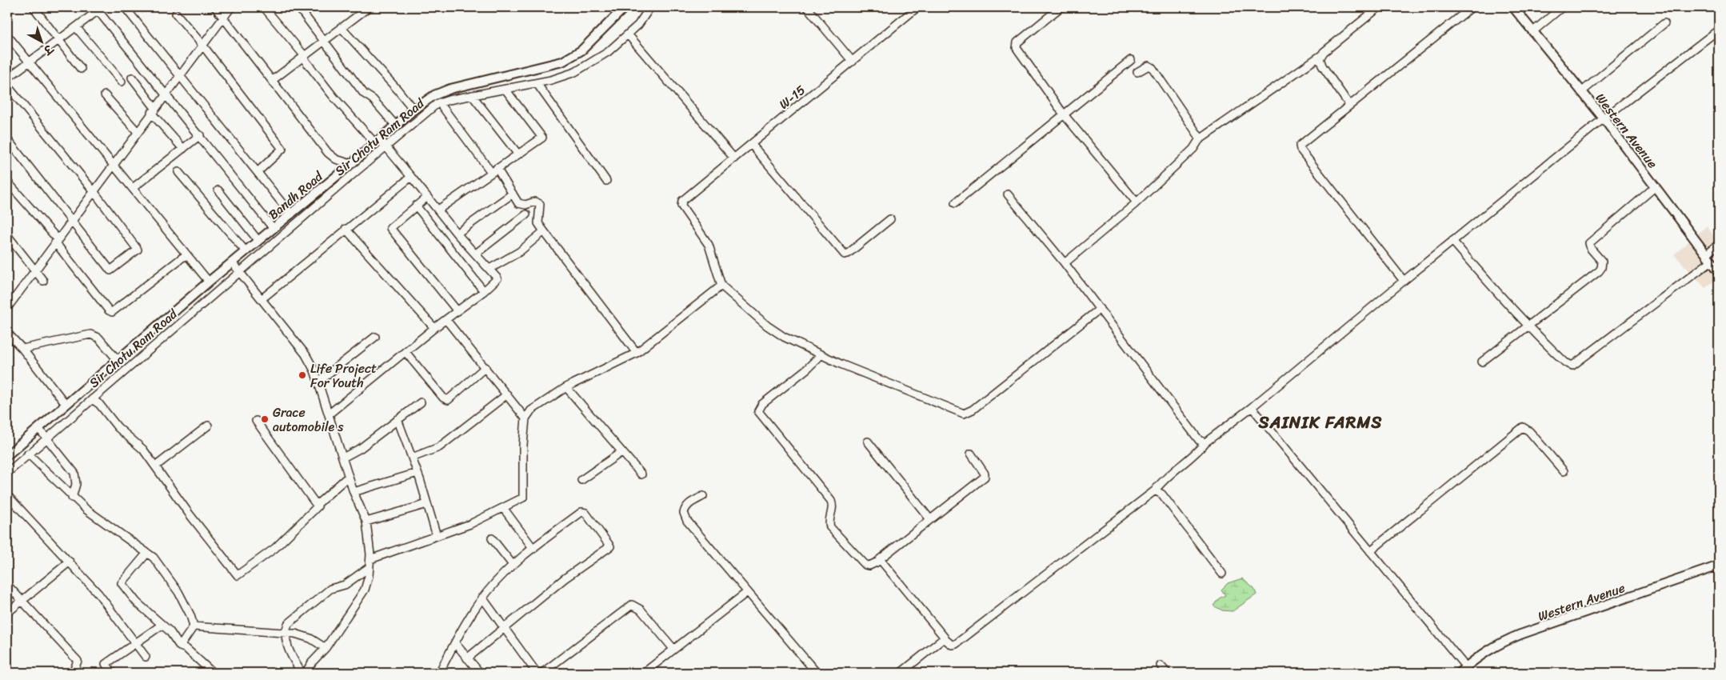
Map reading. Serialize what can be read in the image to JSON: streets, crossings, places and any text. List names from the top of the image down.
{
  "streets": {
    "street": [
      "W-15",
      "Western Avenue",
      "Sir Chotu Ram Road",
      "Bandh Road"
    ]
  },
  "districts": ["SAINIK FARMS"],
  "places": ["Life Project For Youth", "Grace automobile s"],
  "north": "bottom right"
}
